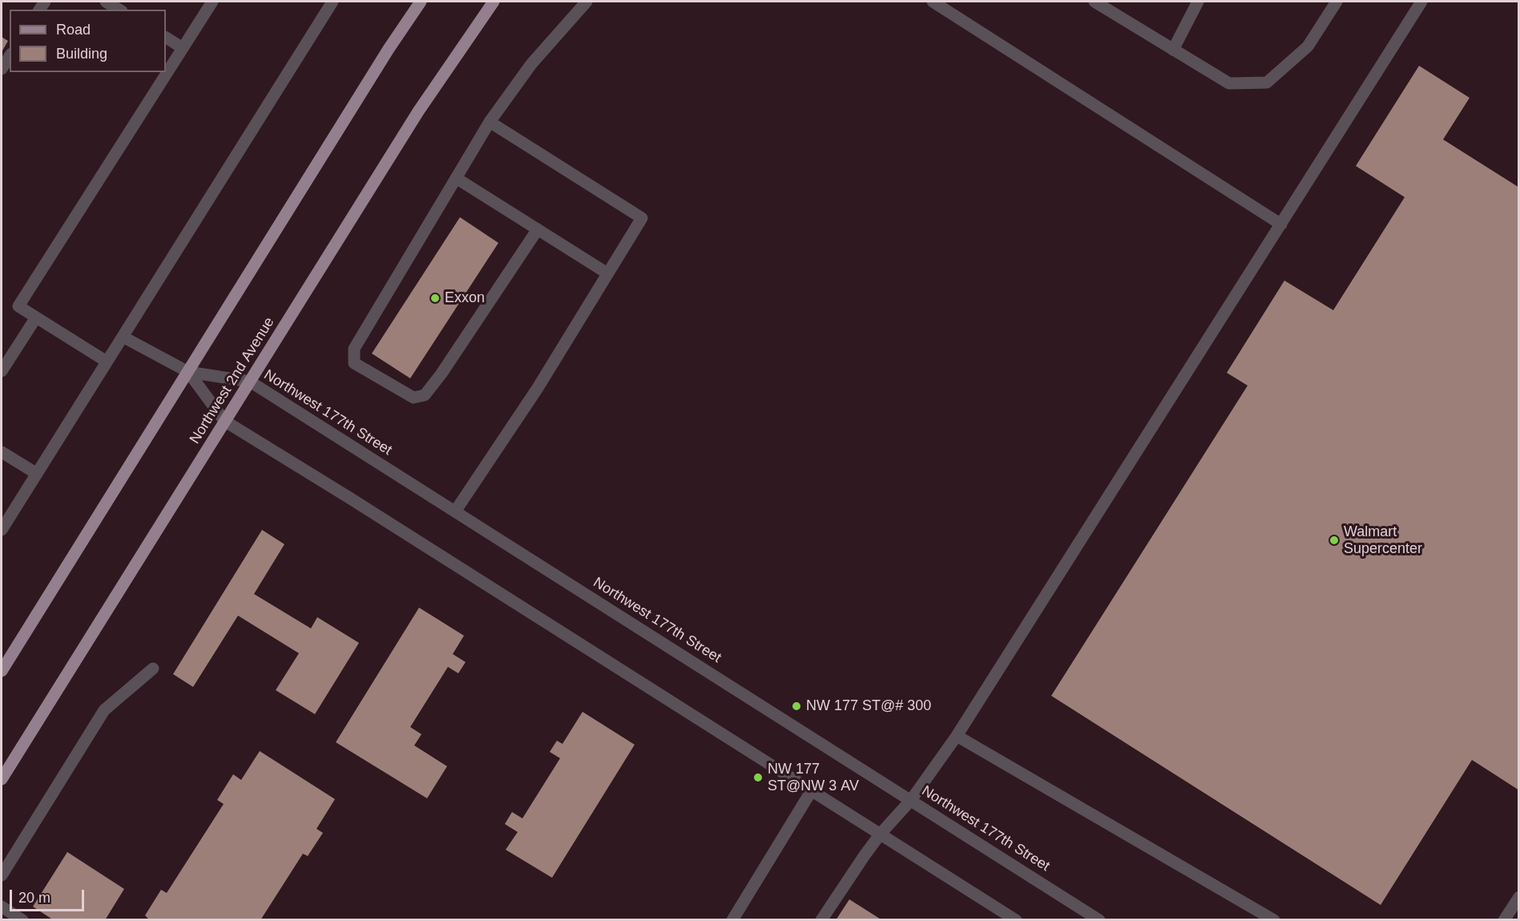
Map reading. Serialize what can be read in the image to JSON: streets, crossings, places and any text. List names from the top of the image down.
{
  "streets": {
    "main road": ["Northwest 2nd Avenue"],
    "street": ["Northwest 177th Street"]
  },
  "crossings": [
    ["Northwest 2nd Avenue", "Northwest 177th Street"]
  ],
  "places": [
    "Exxon",
    "Walmart Supercenter",
    "NW 177 ST@# 300",
    "NW 177 ST@NW 3 AV"
  ],
  "legend": ["Road", "Building"],
  "scale_bar": "20 m"
}
